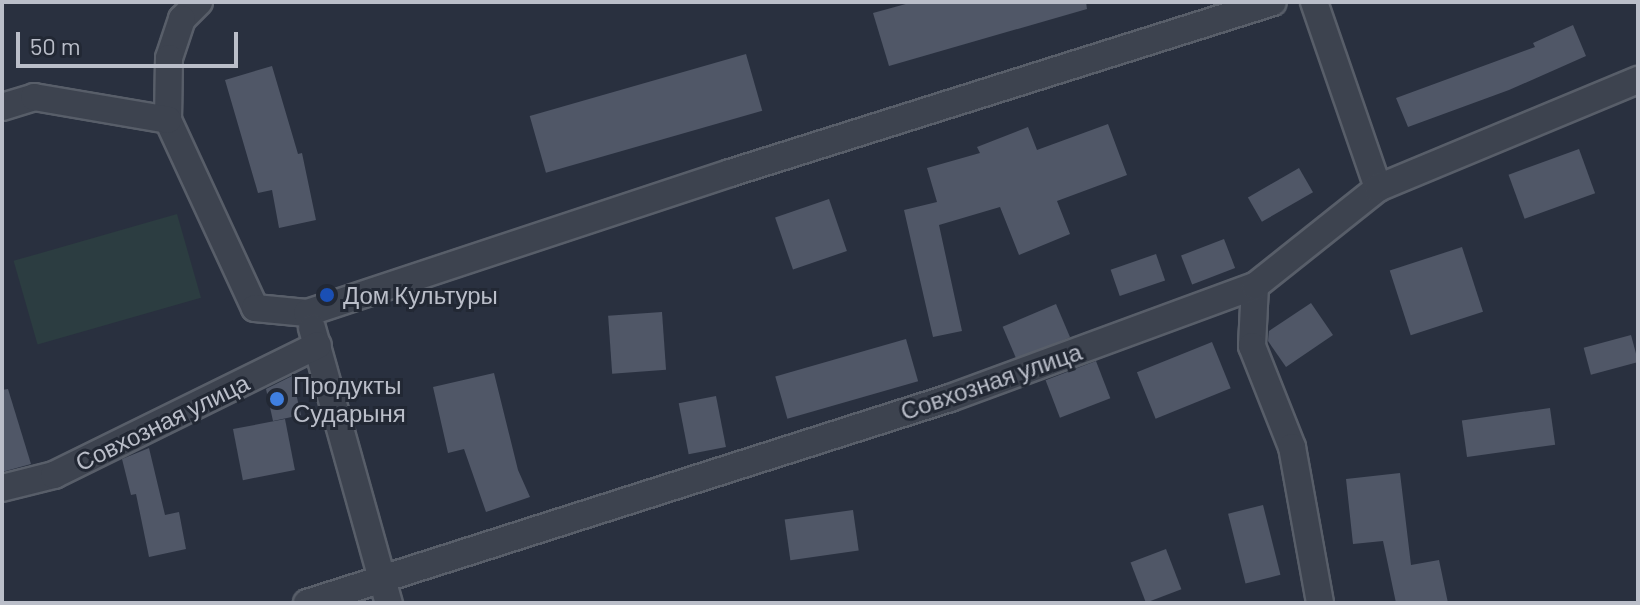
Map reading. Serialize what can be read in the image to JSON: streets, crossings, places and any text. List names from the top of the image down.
{
  "streets": {
    "street": ["Совхозная улица"]
  },
  "places": ["Дом Культуры", "Продукты Сударыня"],
  "scale_bar": "50 m"
}
